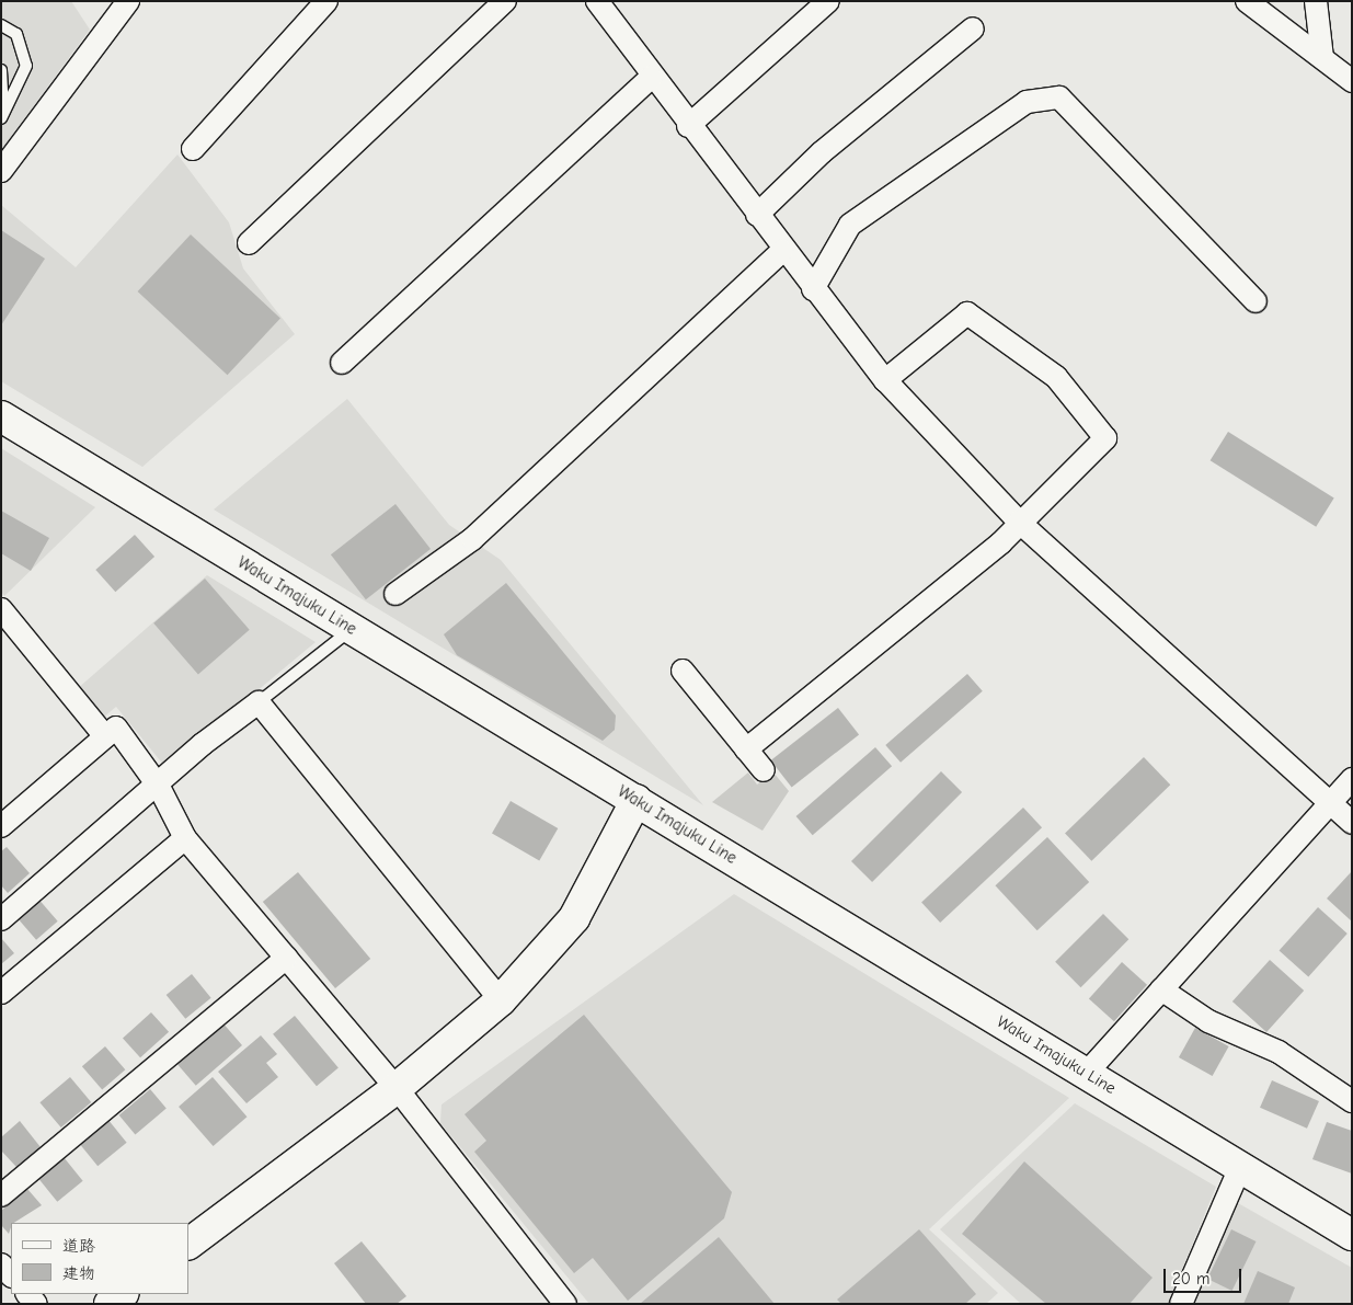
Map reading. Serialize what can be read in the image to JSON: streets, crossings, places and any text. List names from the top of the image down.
{
  "streets": {
    "main road": ["Waku Imajuku Line"]
  },
  "legend": ["道路", "建物"],
  "scale_bar": "20 m"
}
